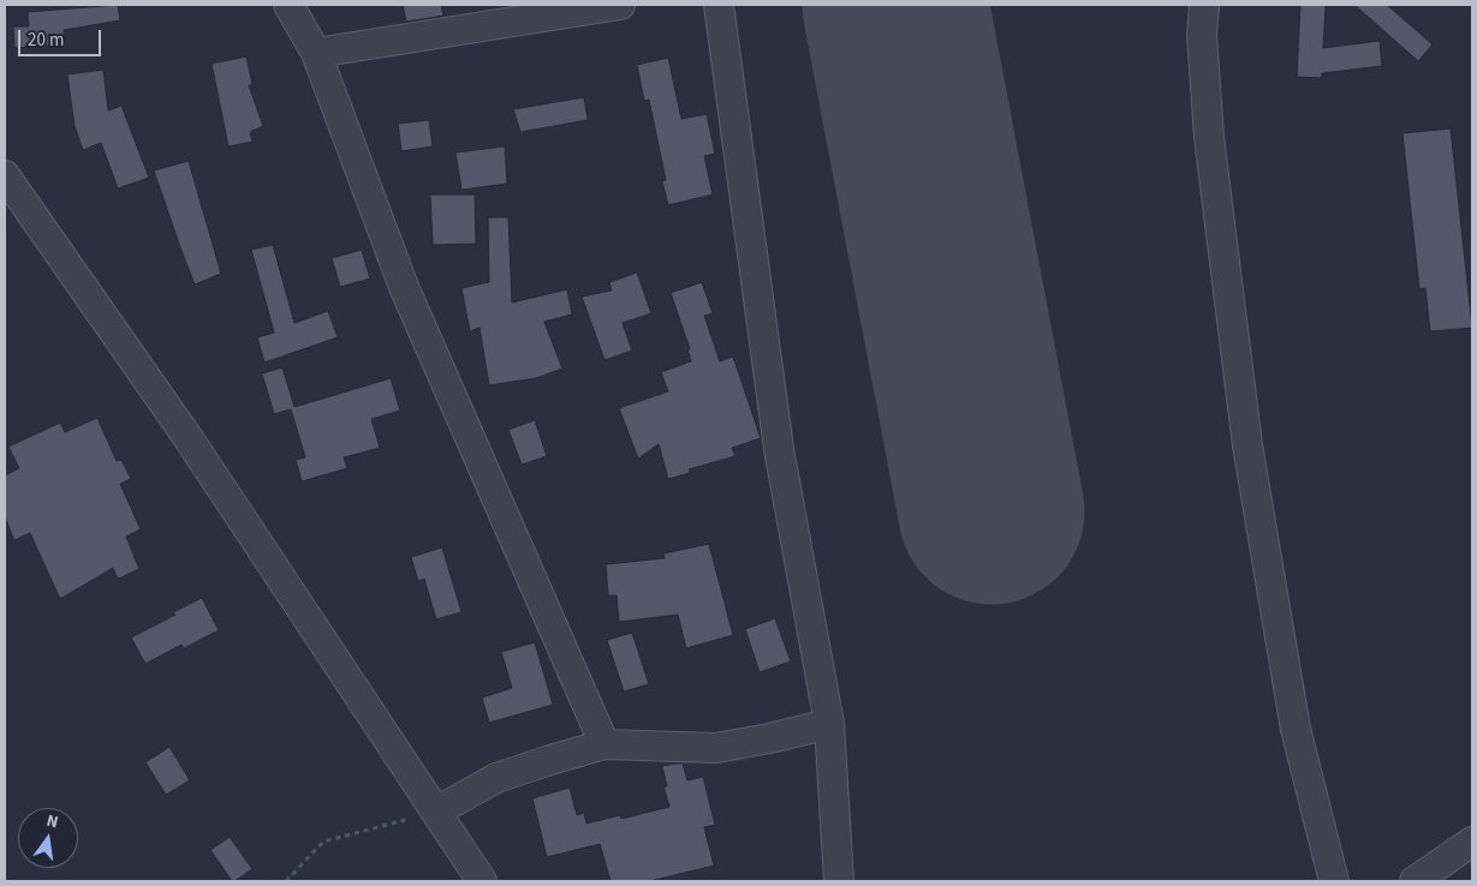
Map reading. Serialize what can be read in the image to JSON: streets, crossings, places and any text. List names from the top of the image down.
{
  "scale_bar": "20 m",
  "north": "top"
}
